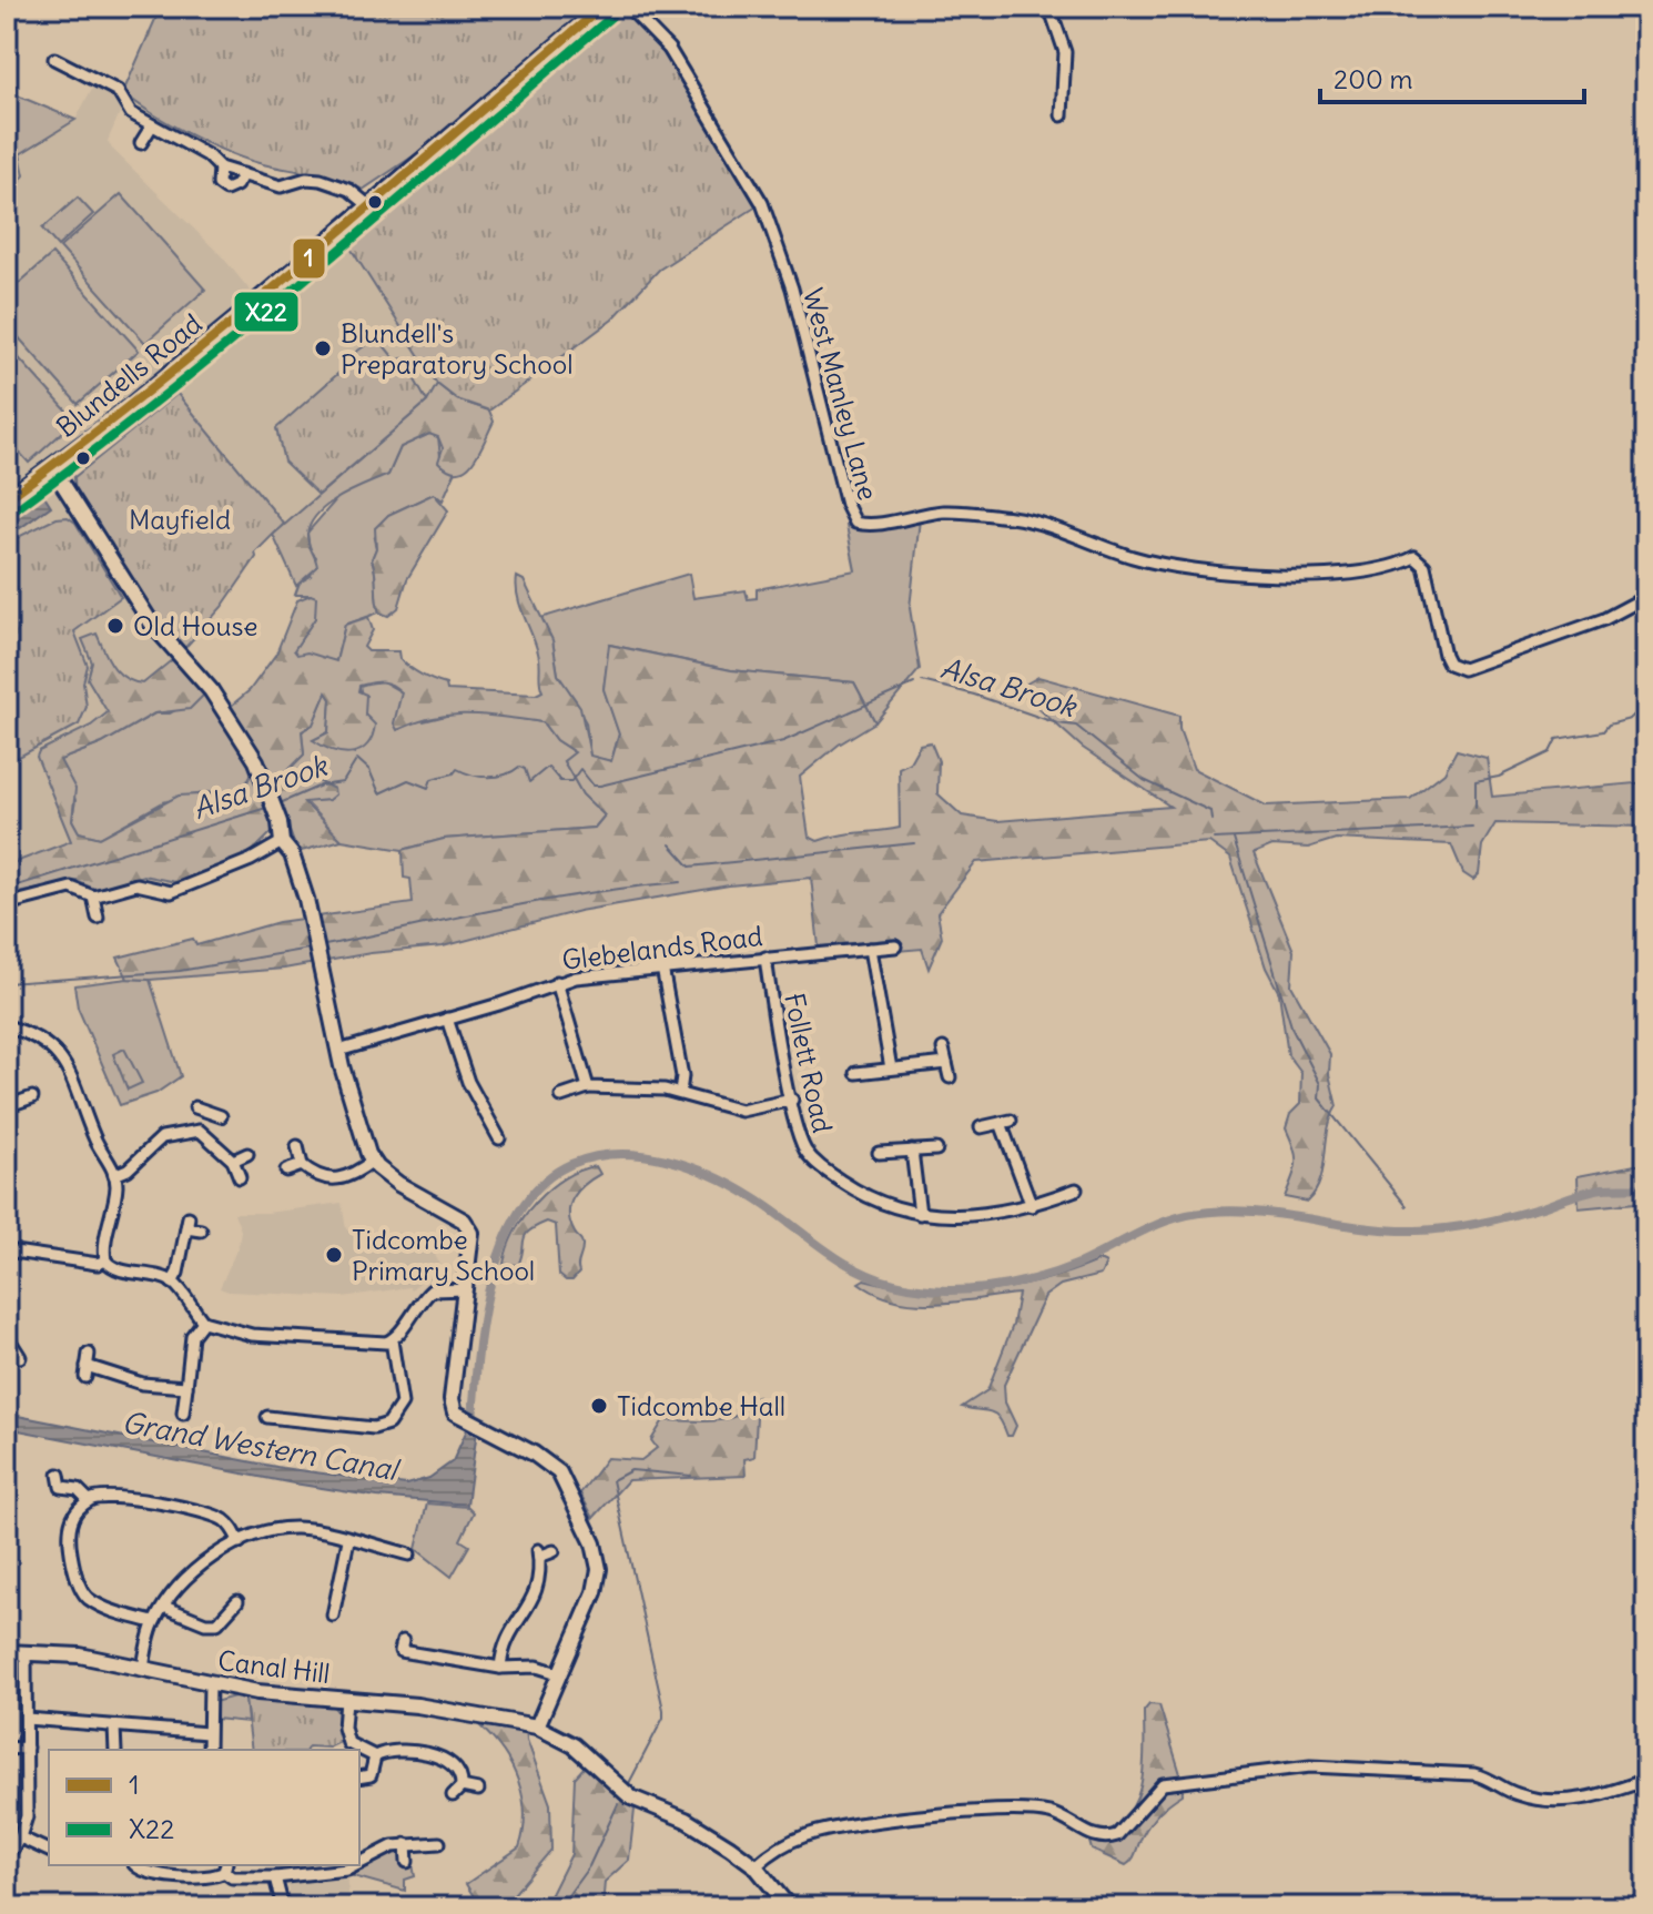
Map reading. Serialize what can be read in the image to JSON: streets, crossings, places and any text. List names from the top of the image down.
{
  "streets": {
    "street": [
      "Blundells Road",
      "West Manley Lane",
      "Glebelands Road",
      "Follett Road",
      "Canal Hill"
    ]
  },
  "crossings": [
    ["Glebelands Road", "Follett Road"]
  ],
  "water": ["Alsa Brook", "Grand Western Canal"],
  "parks": ["Mayfield"],
  "places": [
    "Blundell's Preparatory School",
    "Old House",
    "Tidcombe Primary School",
    "Tidcombe Hall"
  ],
  "lines": ["transit line 1", "transit line X22"],
  "legend": ["1", "X22"],
  "scale_bar": "200 m"
}
